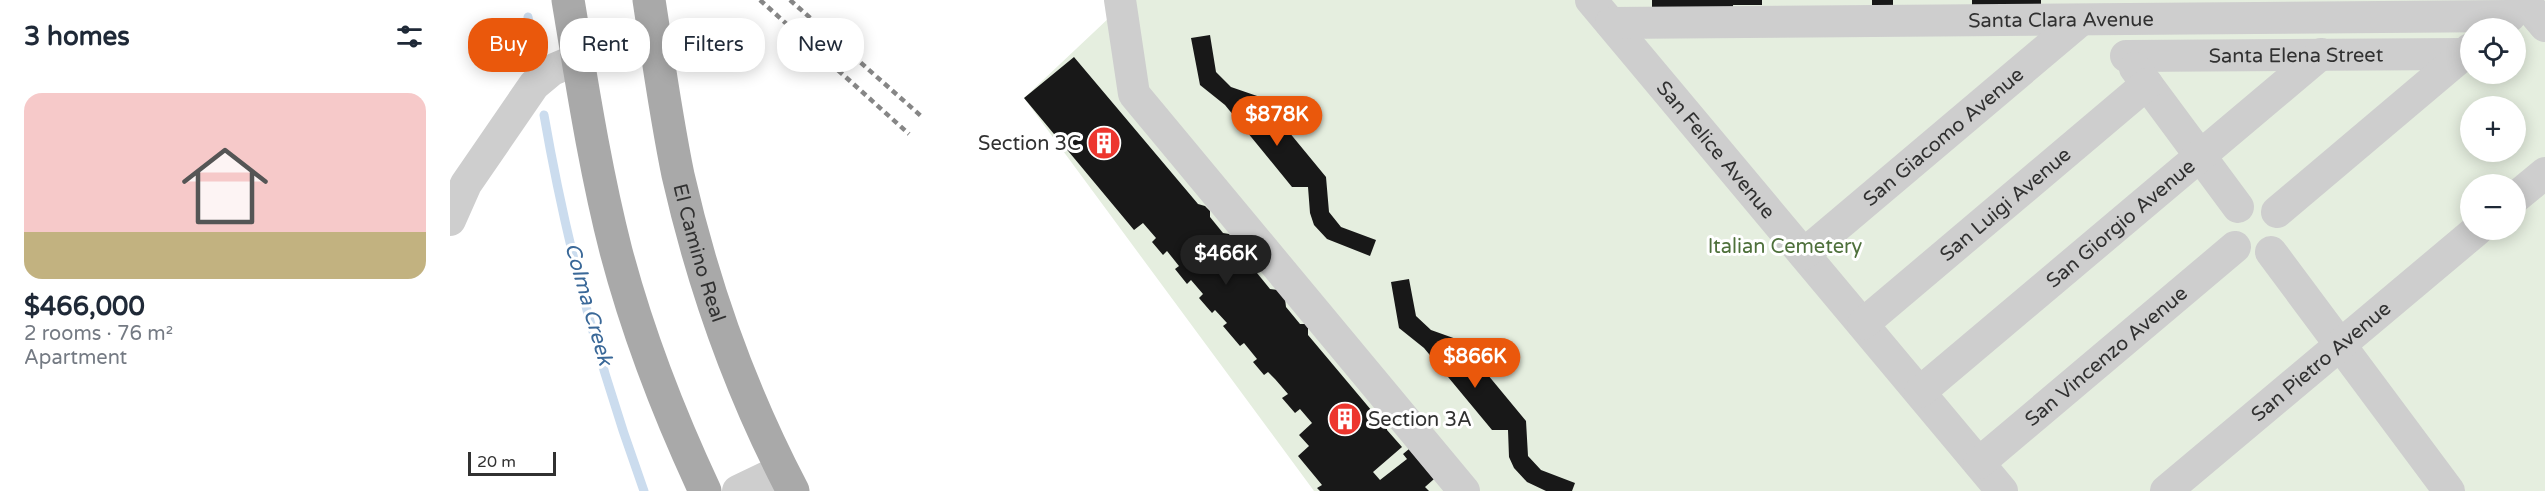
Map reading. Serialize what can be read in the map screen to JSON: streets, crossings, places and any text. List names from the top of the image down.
{
  "streets": {
    "main road": ["El Camino Real"],
    "lane": [
      "Santa Clara Avenue",
      "Santa Elena Street",
      "San Giacomo Avenue",
      "San Felice Avenue",
      "San Luigi Avenue",
      "San Giorgio Avenue",
      "San Vincenzo Avenue",
      "San Pietro Avenue"
    ]
  },
  "crossings": [
    ["Santa Clara Avenue", "San Giacomo Avenue"],
    ["Santa Clara Avenue", "San Felice Avenue"],
    ["Santa Elena Street", "San Giorgio Avenue"],
    ["San Giacomo Avenue", "San Felice Avenue"],
    ["San Felice Avenue", "San Luigi Avenue"],
    ["San Felice Avenue", "San Giorgio Avenue"],
    ["San Felice Avenue", "San Vincenzo Avenue"]
  ],
  "water": ["Colma Creek"],
  "parks": ["Italian Cemetery"],
  "places": {
    "building": ["Section 3C", "Section 3A"]
  },
  "scale_bar": "20 m",
  "page": {
    "heading": "3 homes",
    "map_buttons": ["+", "−"],
    "chip": [
      "Buy",
      "Rent",
      "Filters",
      "New"
    ],
    "list": [
      {
        "name": "$466,000",
        "note": "2 rooms · 76 m² · Apartment"
      }
    ],
    "price": ["$878K", "$466K", "$866K"],
    "scale": "20 m"
  }
}
